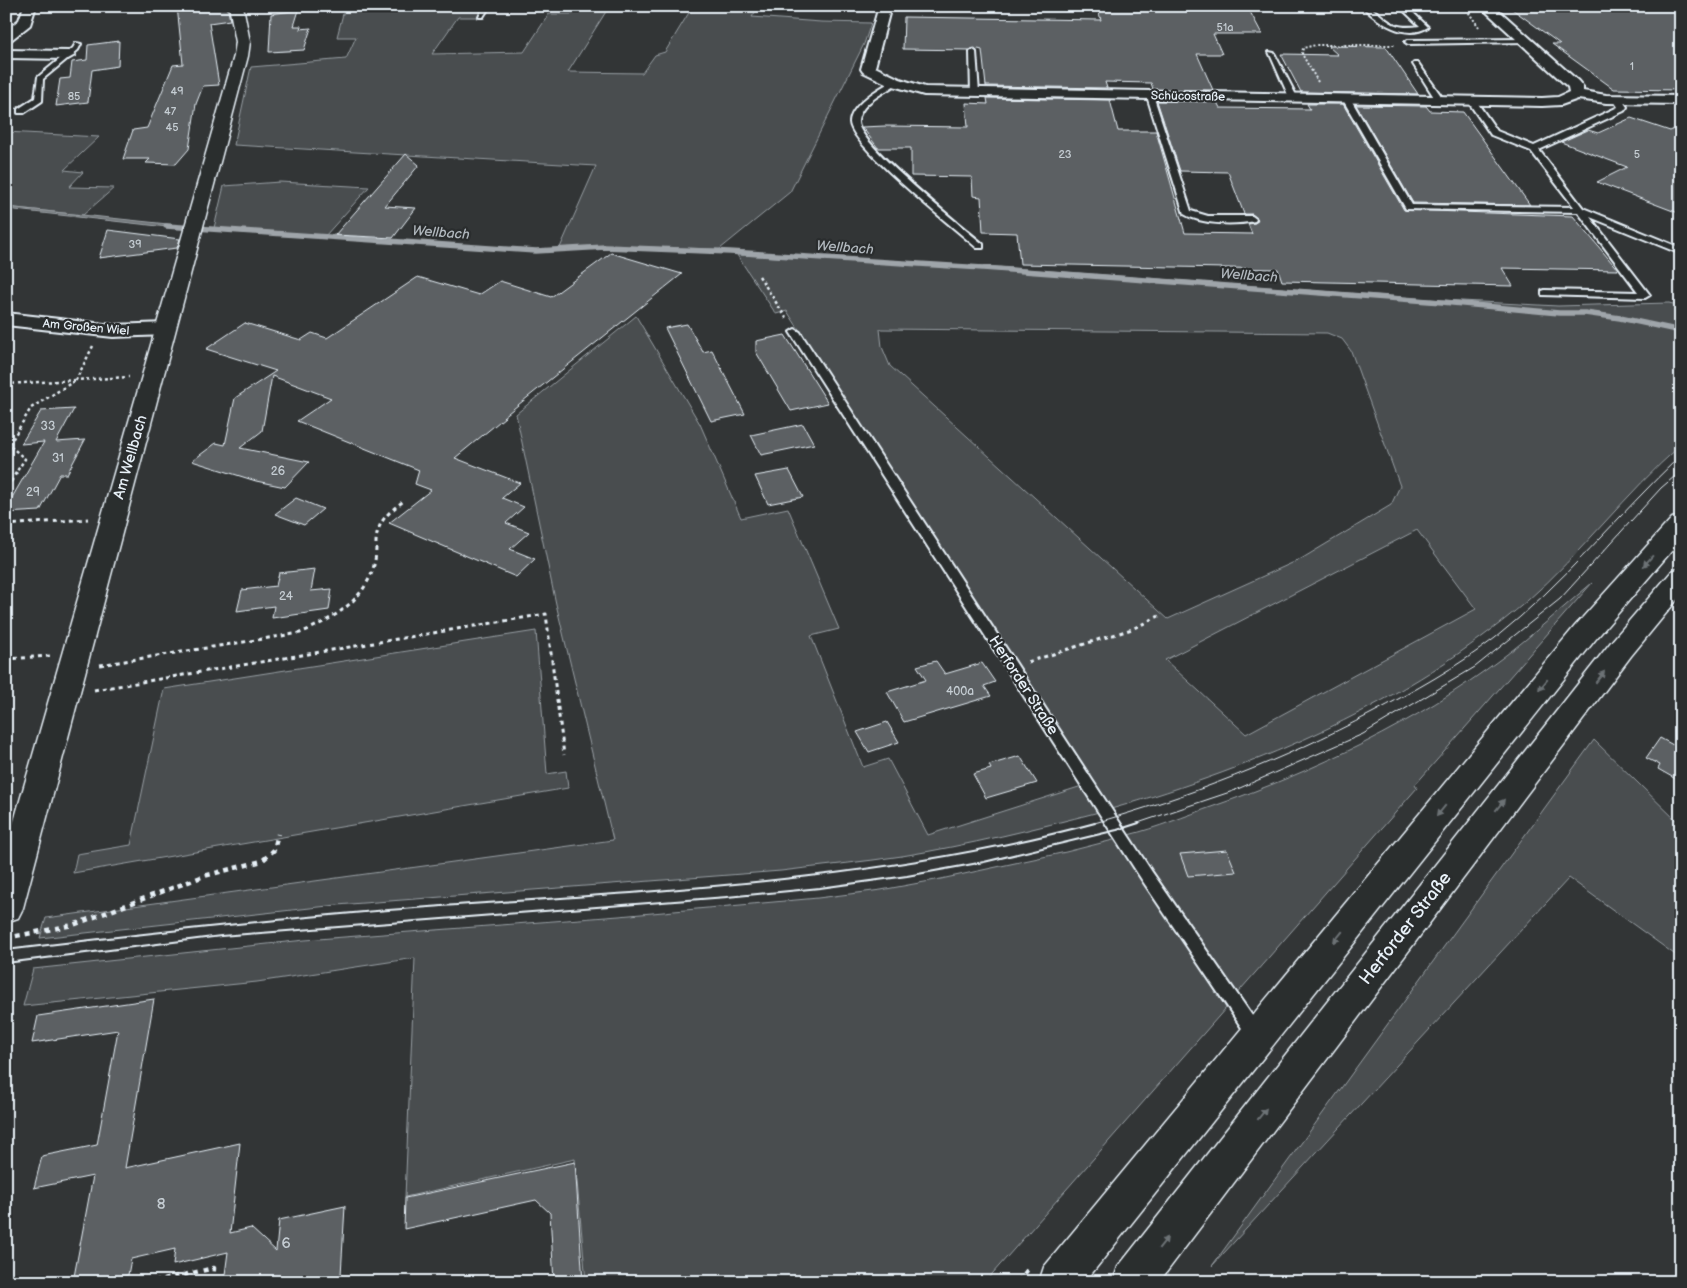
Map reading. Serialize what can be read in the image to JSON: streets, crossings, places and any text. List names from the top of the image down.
{
  "streets": {
    "main road": ["Am Wellbach", "Herforder Straße"],
    "street": ["Schücostraße", "Am Großen Wiel"]
  },
  "crossings": [
    ["Am Großen Wiel", "Am Wellbach"]
  ],
  "one_way": ["Herforder Straße"],
  "water": ["Wellbach"],
  "house_numbers": [
    "51a",
    "1",
    "49",
    "85",
    "47",
    "45",
    "23",
    "5",
    "39",
    "33",
    "31",
    "26",
    "29",
    "24",
    "400a",
    "8",
    "6"
  ]
}
